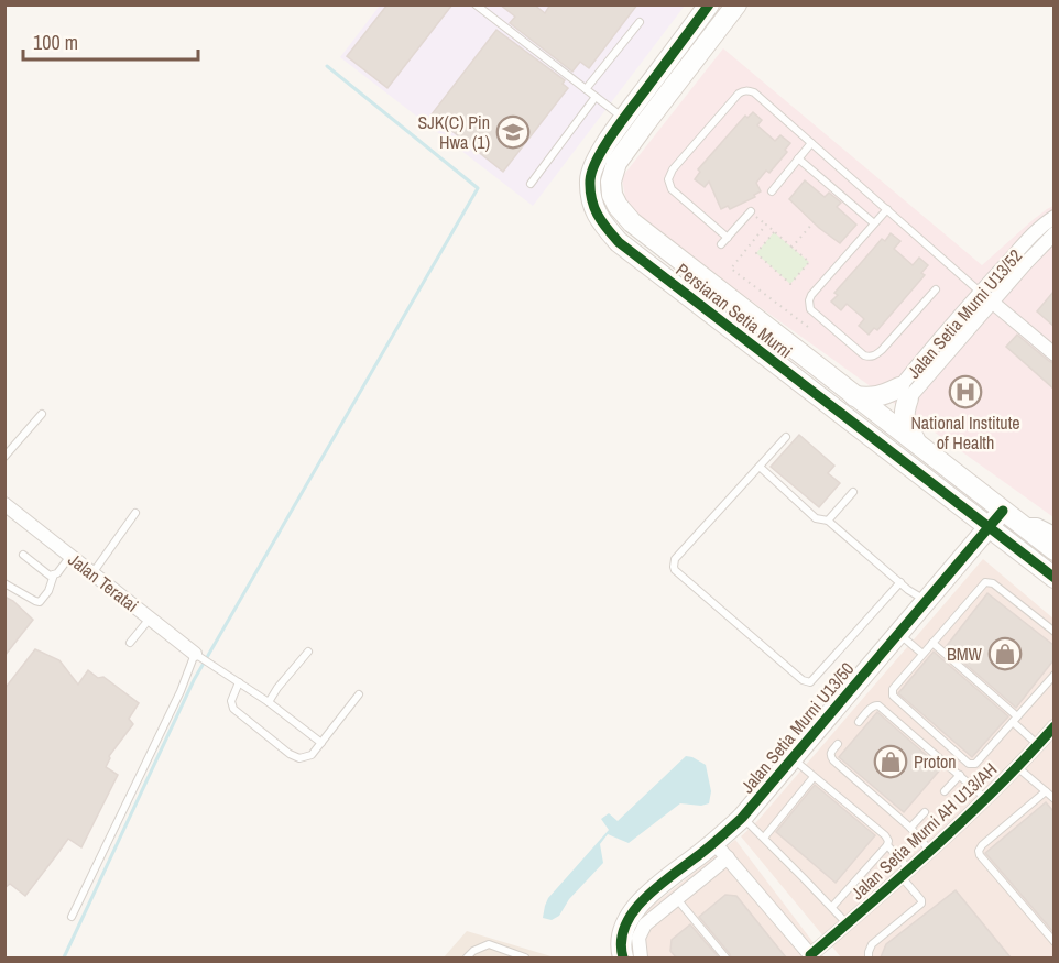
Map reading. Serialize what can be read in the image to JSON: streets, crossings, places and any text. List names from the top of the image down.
{
  "streets": {
    "street": [
      "Persiaran Setia Murni",
      "Jalan Setia Murni U13/52",
      "Jalan Teratai",
      "Jalan Setia Murni U13/50",
      "Jalan Setia Murni AH U13/AH"
    ]
  },
  "crossings": [
    ["Persiaran Setia Murni", "Jalan Setia Murni U13/52"],
    ["Persiaran Setia Murni", "Jalan Setia Murni U13/50"]
  ],
  "places": {
    "school or university": ["SJK(C) Pin Hwa (1)"],
    "hospital": ["National Institute of Health"],
    "shop": ["BMW", "Proton"]
  },
  "scale_bar": "100 m"
}
